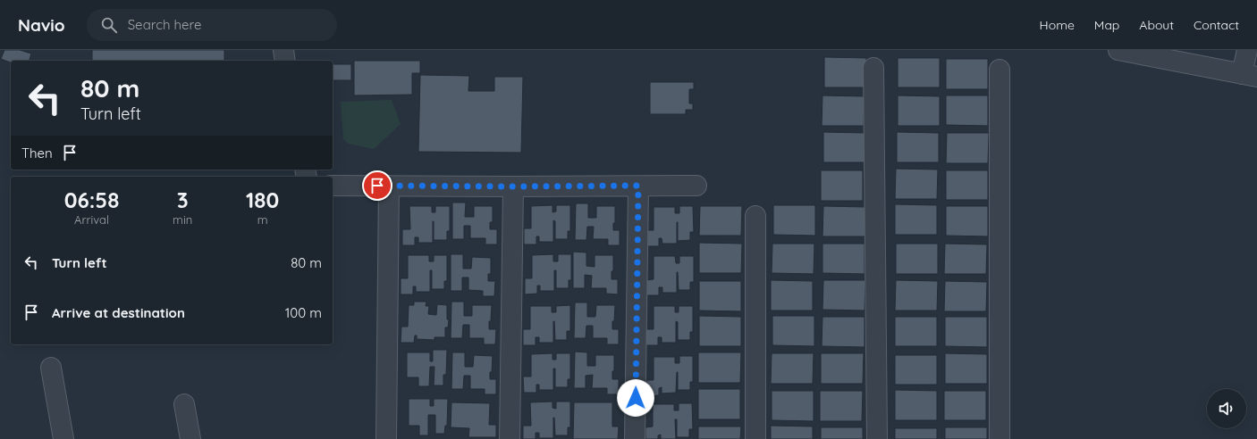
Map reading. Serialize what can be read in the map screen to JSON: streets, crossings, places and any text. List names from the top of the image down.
{
  "page": {
    "header": "Navio",
    "search": "Search here",
    "nav": [
      "Home",
      "Map",
      "About",
      "Contact"
    ],
    "turn": ["80 m", "Turn left"],
    "then": "Then",
    "eta": [
      "06:58",
      "Arrival",
      "3",
      "min",
      "180",
      "m"
    ],
    "list": [
      {
        "name": "Turn left",
        "value": "80 m"
      },
      {
        "name": "Arrive at destination",
        "value": "100 m"
      }
    ]
  }
}
